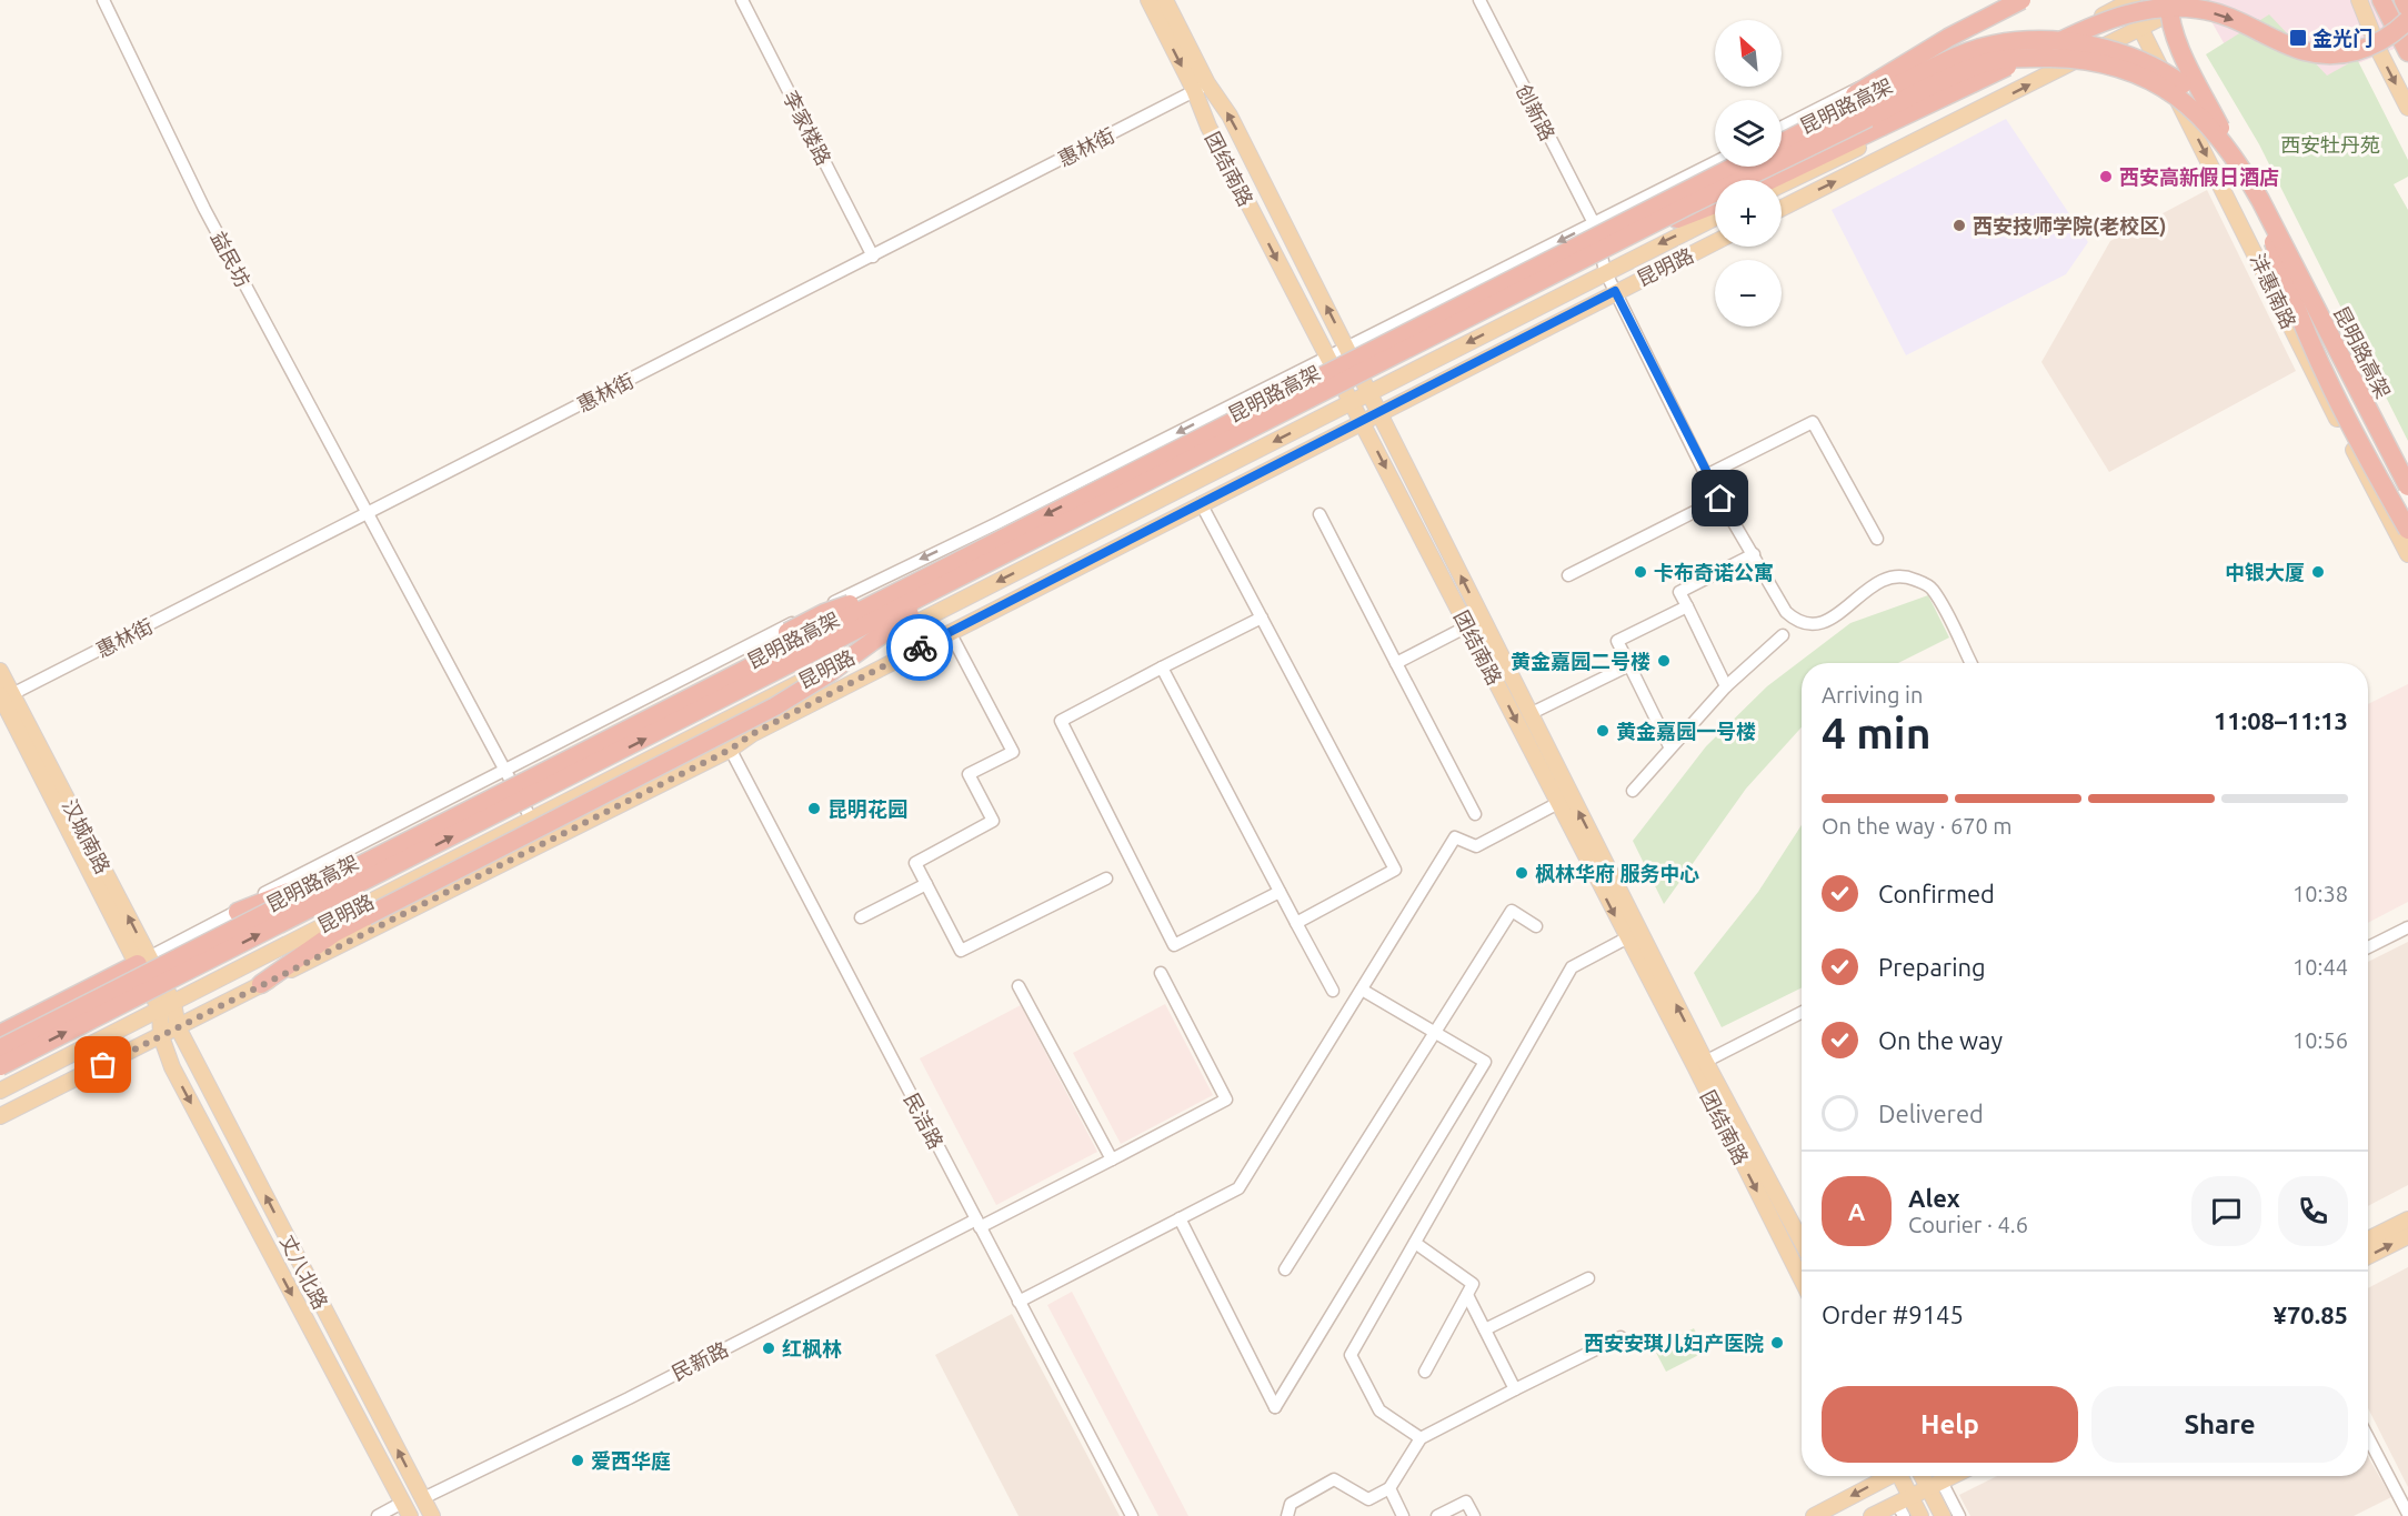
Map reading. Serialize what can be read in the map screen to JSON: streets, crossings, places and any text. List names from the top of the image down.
{
  "streets": {
    "highway": ["昆明路高架"],
    "main road": [
      "团结南路",
      "昆明路",
      "沣惠南路",
      "汉城南路",
      "丈八北路"
    ],
    "street": [
      "创新路",
      "李家楼路",
      "惠林街",
      "益民坊",
      "民洁路",
      "民新路"
    ]
  },
  "crossings": [
    ["创新路", "昆明路"],
    ["李家楼路", "惠林街"],
    ["惠林街", "团结南路"],
    ["惠林街", "益民坊"],
    ["惠林街", "汉城南路"],
    ["团结南路", "昆明路"],
    ["益民坊", "昆明路"],
    ["昆明路", "汉城南路"],
    ["昆明路", "民洁路"],
    ["昆明路", "丈八北路"],
    ["汉城南路", "丈八北路"],
    ["民洁路", "民新路"],
    ["丈八北路", "民新路"]
  ],
  "one_way": ["沣惠南路"],
  "parks": ["西安牡丹苑"],
  "places": {
    "transit": ["金光门"],
    "other": [
      "西安高新假日酒店",
      "西安技师学院(老校区)",
      "卡布奇诺公寓",
      "中银大厦",
      "黄金嘉园二号楼",
      "黄金嘉园一号楼",
      "昆明花园",
      "枫林华府 服务中心",
      "西安安琪儿妇产医院",
      "红枫林",
      "爱西华庭"
    ]
  },
  "north": "top left",
  "page": {
    "map_buttons": ["+", "−"],
    "heading": ["4 min", "Arriving in", "11:08–11:13"],
    "panel": [
      "Alex",
      "Courier · 4.6",
      "Order #9145",
      "¥70.85"
    ],
    "bar": "On the way · 670 m",
    "list": [
      ["Confirmed", "10:38"],
      ["Preparing", "10:44"],
      ["On the way", "10:56"],
      "Delivered"
    ],
    "round": "A",
    "buttons": ["Help", "Share"]
  }
}
